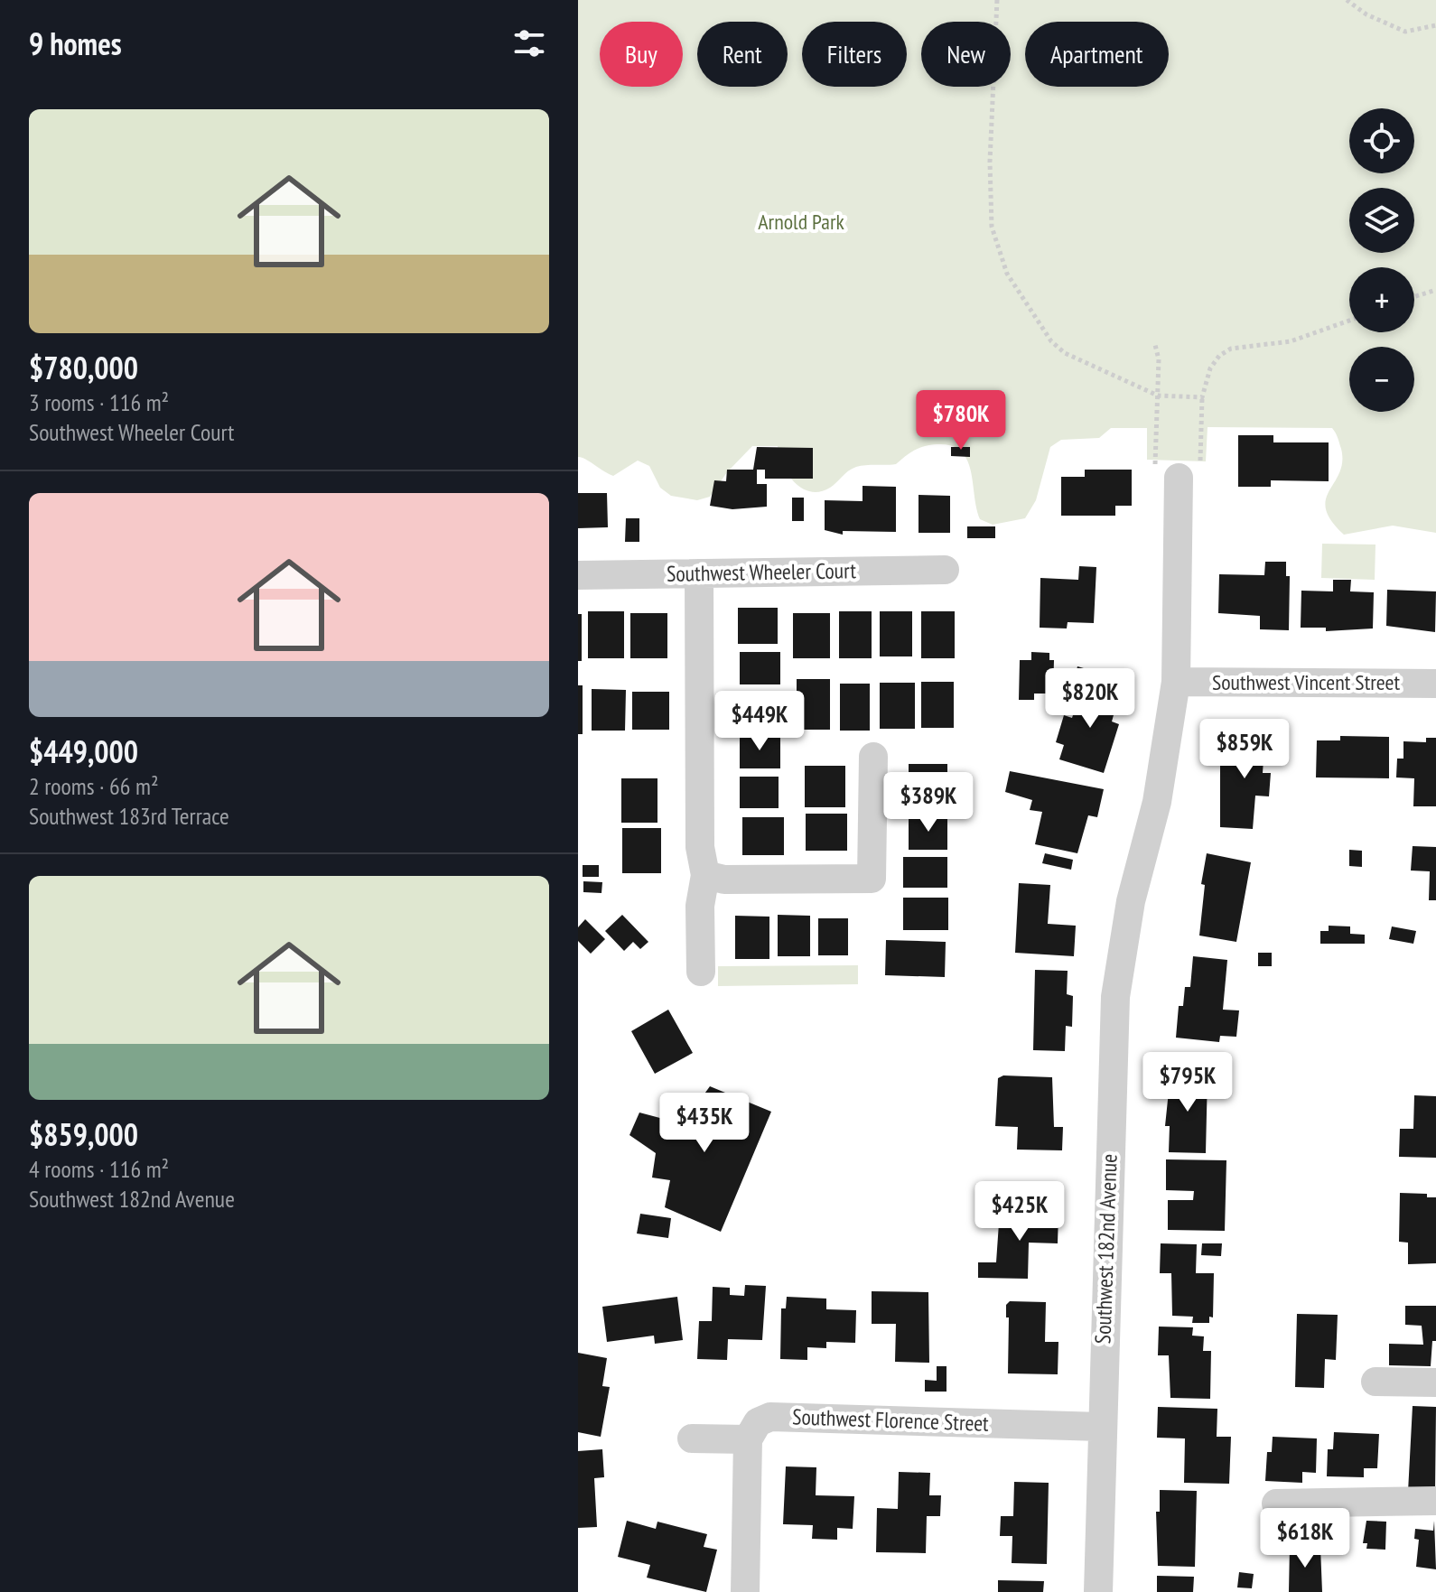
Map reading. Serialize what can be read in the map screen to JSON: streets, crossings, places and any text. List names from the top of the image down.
{
  "streets": {
    "street": [
      "Southwest Wheeler Court",
      "Southwest Vincent Street",
      "Southwest 182nd Avenue",
      "Southwest Florence Street"
    ]
  },
  "crossings": [
    ["Southwest Vincent Street", "Southwest 182nd Avenue"],
    ["Southwest 182nd Avenue", "Southwest Florence Street"]
  ],
  "parks": ["Arnold Park"],
  "page": {
    "heading": "9 homes",
    "chip": [
      "Buy",
      "Rent",
      "Filters",
      "New",
      "Apartment"
    ],
    "list": [
      {
        "name": "$780,000",
        "note": "3 rooms · 116 m² · Southwest Wheeler Court"
      },
      {
        "name": "$449,000",
        "note": "2 rooms · 66 m² · Southwest 183rd Terrace"
      },
      {
        "name": "$859,000",
        "note": "4 rooms · 116 m² · Southwest 182nd Avenue"
      }
    ],
    "map_buttons": ["+", "−"],
    "price": [
      "$780K",
      "$820K",
      "$449K",
      "$859K",
      "$389K",
      "$795K",
      "$435K",
      "$425K",
      "$618K"
    ]
  }
}
